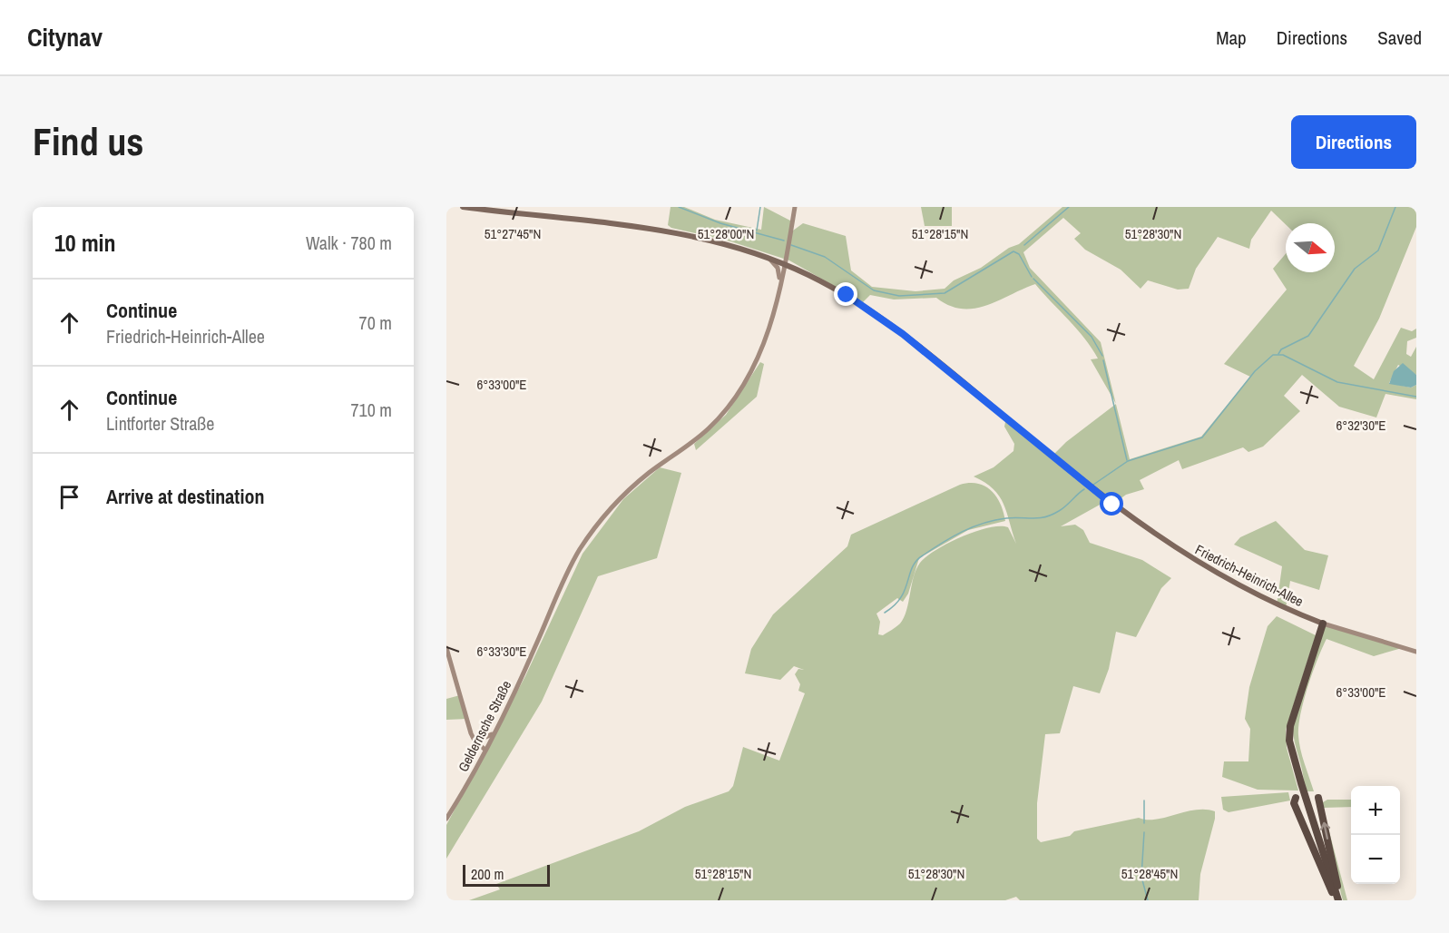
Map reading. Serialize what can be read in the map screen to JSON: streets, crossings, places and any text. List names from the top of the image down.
{
  "streets": {
    "main road": ["Friedrich-Heinrich-Allee", "Geldernsche Straße"]
  },
  "crossings": [
    ["Friedrich-Heinrich-Allee", "Geldernsche Straße"]
  ],
  "scale_bar": "200 m",
  "north": "right",
  "page": {
    "header": "Citynav",
    "nav": ["Map", "Directions", "Saved"],
    "buttons": "Directions",
    "title": "Find us",
    "heading": ["10 min", "Walk · 780 m"],
    "list": [
      ["Continue", "Friedrich-Heinrich-Allee", "70 m"],
      ["Continue", "Lintforter Straße", "710 m"],
      "Arrive at destination"
    ],
    "map_buttons": ["+", "−"],
    "scale": "200 m"
  },
  "coordinates": [
    "51°27'45\"N",
    "51°28'00\"N",
    "51°28'15\"N",
    "51°28'30\"N",
    "6°33'00\"E",
    "6°32'30\"E",
    "6°33'30\"E",
    "51°28'45\"N"
  ]
}
